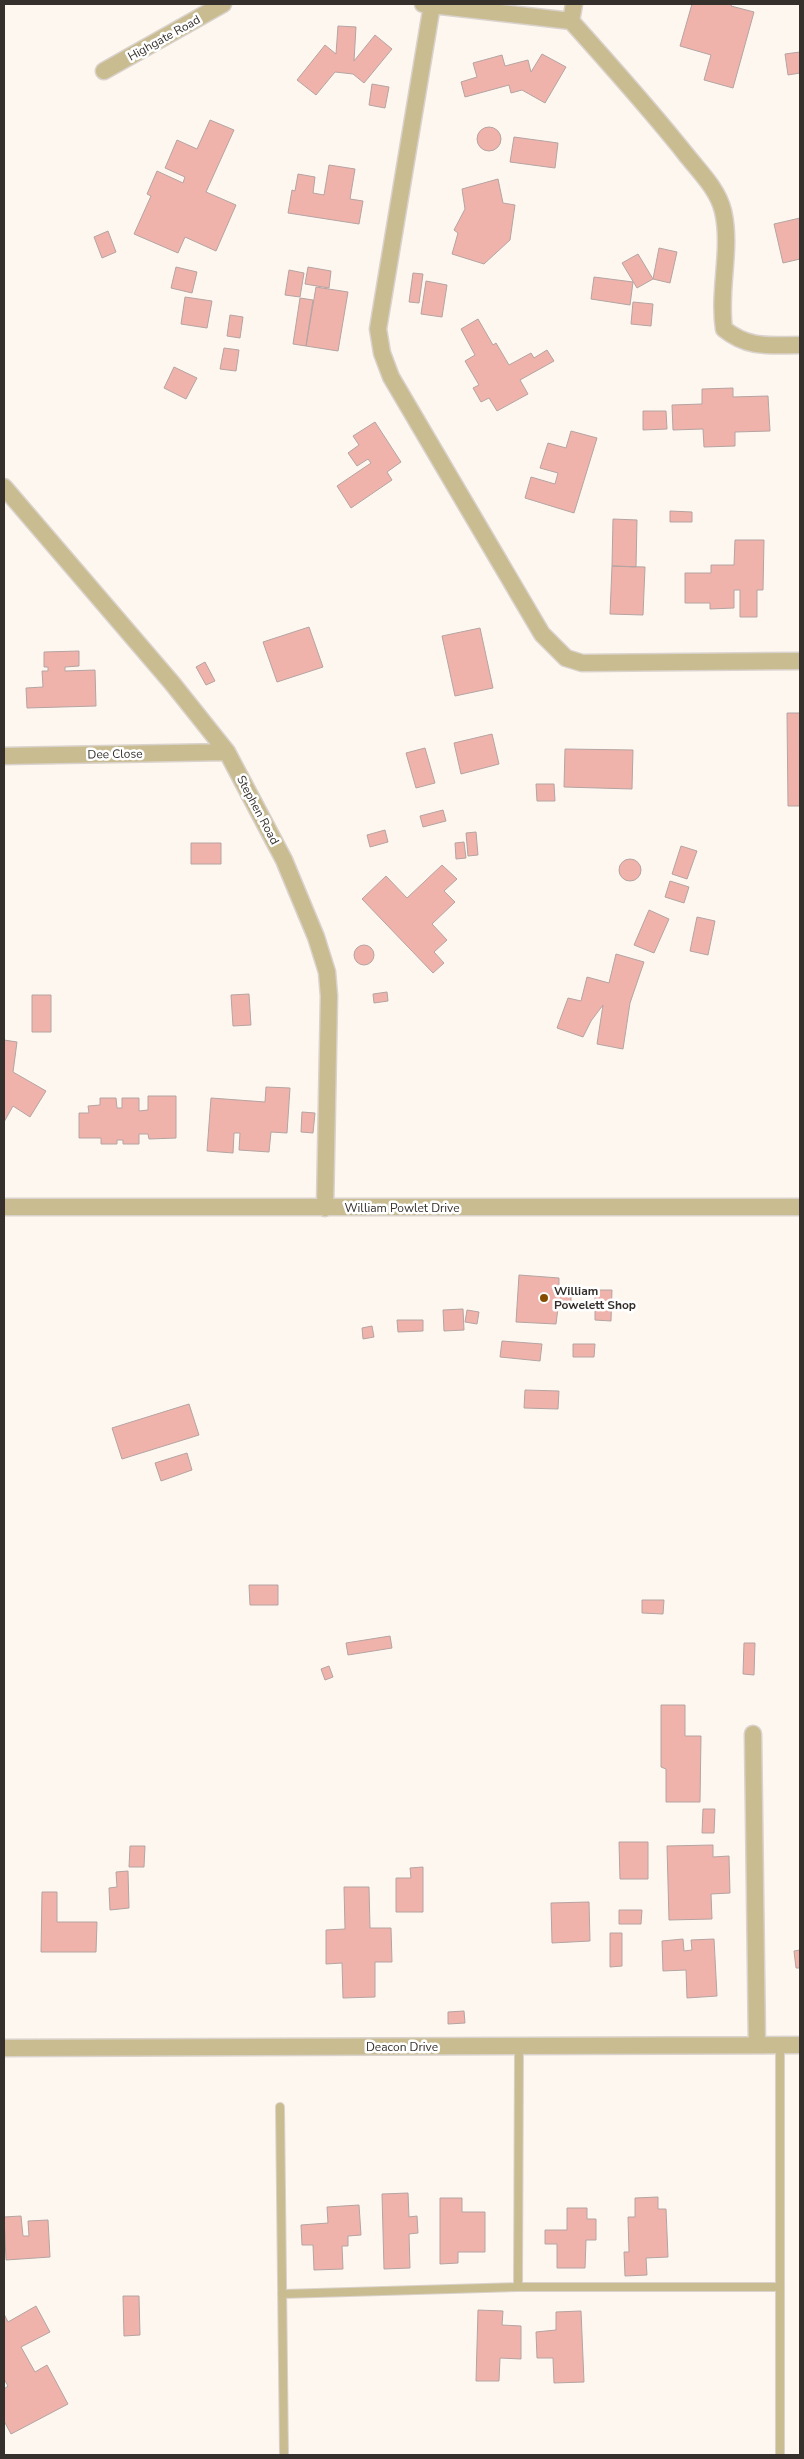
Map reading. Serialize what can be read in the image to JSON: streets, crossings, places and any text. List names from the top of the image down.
{
  "streets": {
    "street": [
      "Highgate Road",
      "Dee Close",
      "Stephen Road",
      "William Powlet Drive",
      "Deacon Drive"
    ]
  },
  "crossings": [
    ["Dee Close", "Stephen Road"],
    ["Stephen Road", "William Powlet Drive"]
  ],
  "places": ["William Powelett Shop"]
}
